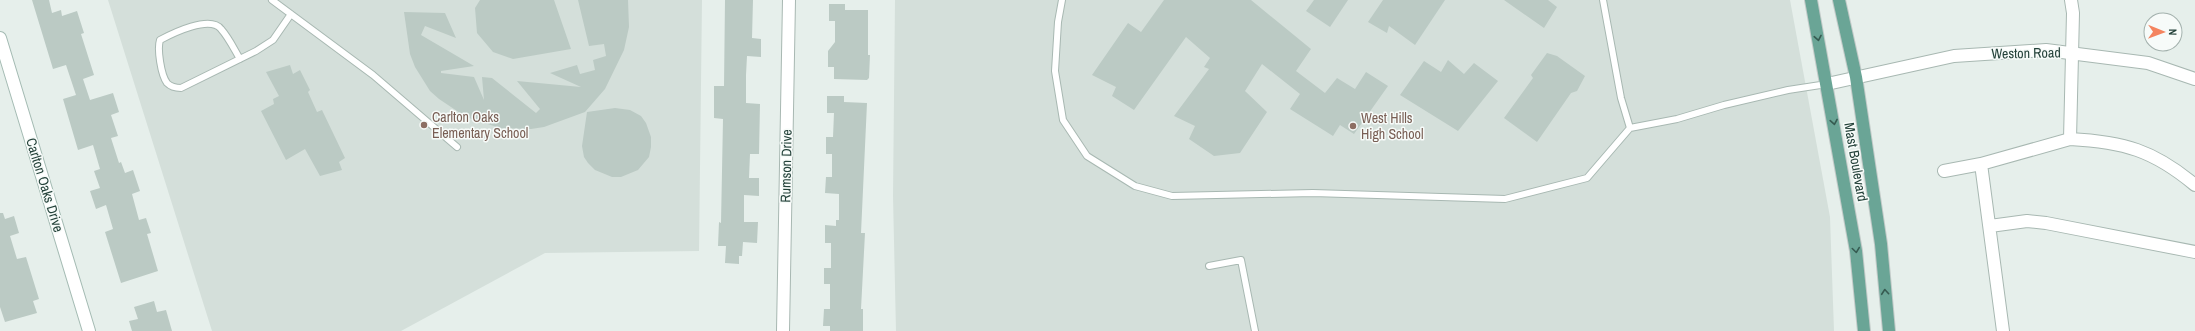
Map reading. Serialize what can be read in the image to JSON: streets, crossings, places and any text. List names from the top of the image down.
{
  "streets": {
    "main road": ["Mast Boulevard"],
    "street": ["Weston Road", "Rumson Drive", "Carlton Oaks Drive"]
  },
  "crossings": [
    ["Weston Road", "Mast Boulevard"]
  ],
  "places": ["Carlton Oaks Elementary School", "West Hills High School"],
  "north": "right"
}
